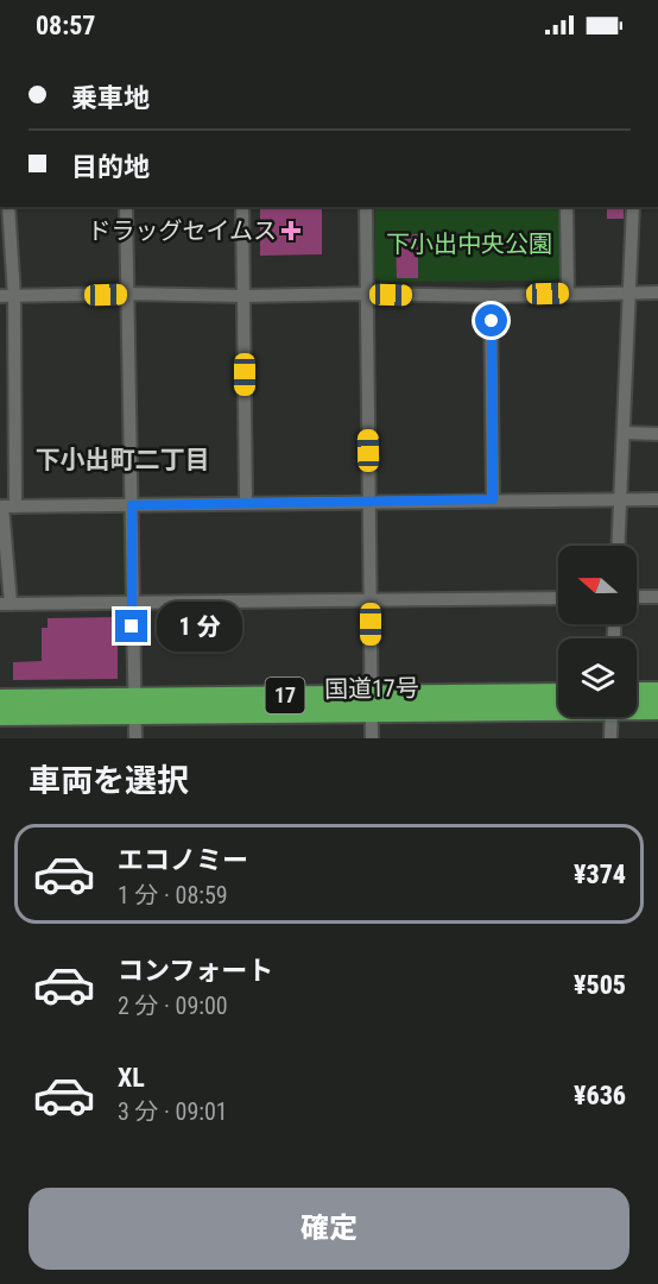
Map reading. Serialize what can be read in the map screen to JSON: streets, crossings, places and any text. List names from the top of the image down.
{
  "streets": {
    "highway": ["国道17号", "17"]
  },
  "districts": ["下小出町二丁目"],
  "parks": ["下小出中央公園"],
  "places": {
    "health": ["ドラッグセイムス"]
  },
  "north": "left",
  "page": {
    "status": "08:57",
    "banner": ["乗車地", "目的地"],
    "bubble": "1 分",
    "heading": "車両を選択",
    "list": [
      {
        "name": "エコノミー",
        "note": "1 分 · 08:59",
        "value": "¥374"
      },
      {
        "name": "コンフォート",
        "note": "2 分 · 09:00",
        "value": "¥505"
      },
      {
        "name": "XL",
        "note": "3 分 · 09:01",
        "value": "¥636"
      }
    ],
    "buttons": "確定"
  }
}
